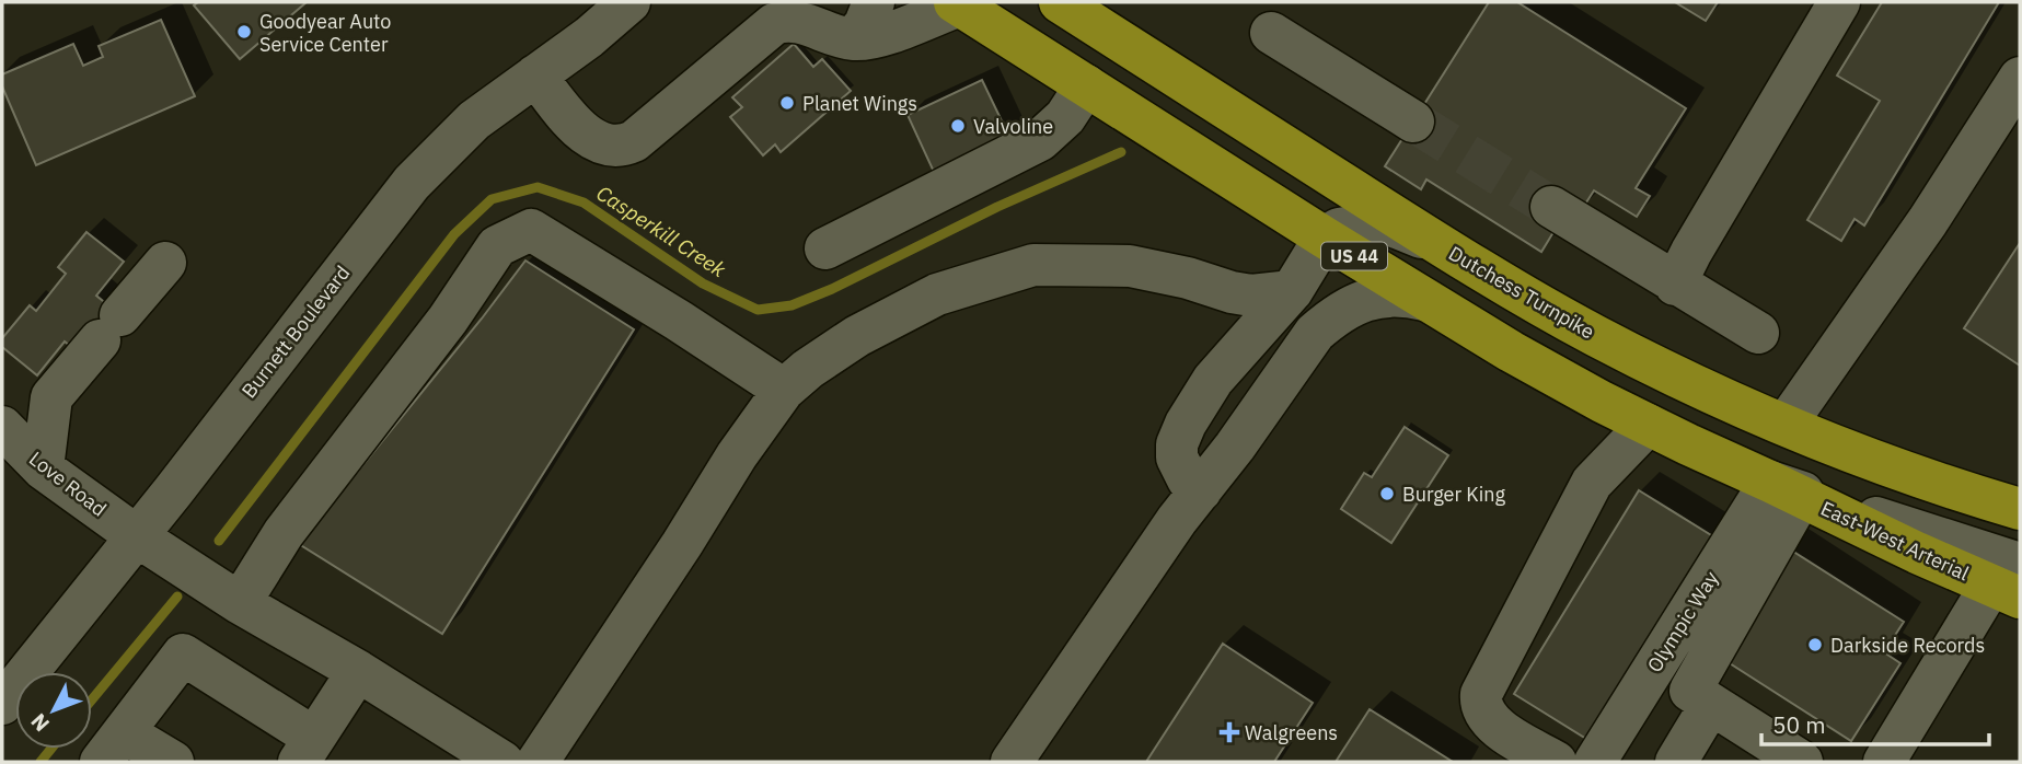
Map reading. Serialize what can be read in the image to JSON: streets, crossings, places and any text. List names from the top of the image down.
{
  "streets": {
    "highway": ["US 44", "Dutchess Turnpike"],
    "street": ["Burnett Boulevard", "Love Road", "Olympic Way"]
  },
  "crossings": [
    ["US 44", "Olympic Way"],
    ["Burnett Boulevard", "Love Road"]
  ],
  "water": ["Casperkill Creek"],
  "places": {
    "other": [
      "Goodyear Auto Service Center",
      "Planet Wings",
      "Valvoline",
      "Burger King",
      "Darkside Records"
    ],
    "health": ["Walgreens"]
  },
  "scale_bar": "50 m",
  "north": "bottom left"
}
